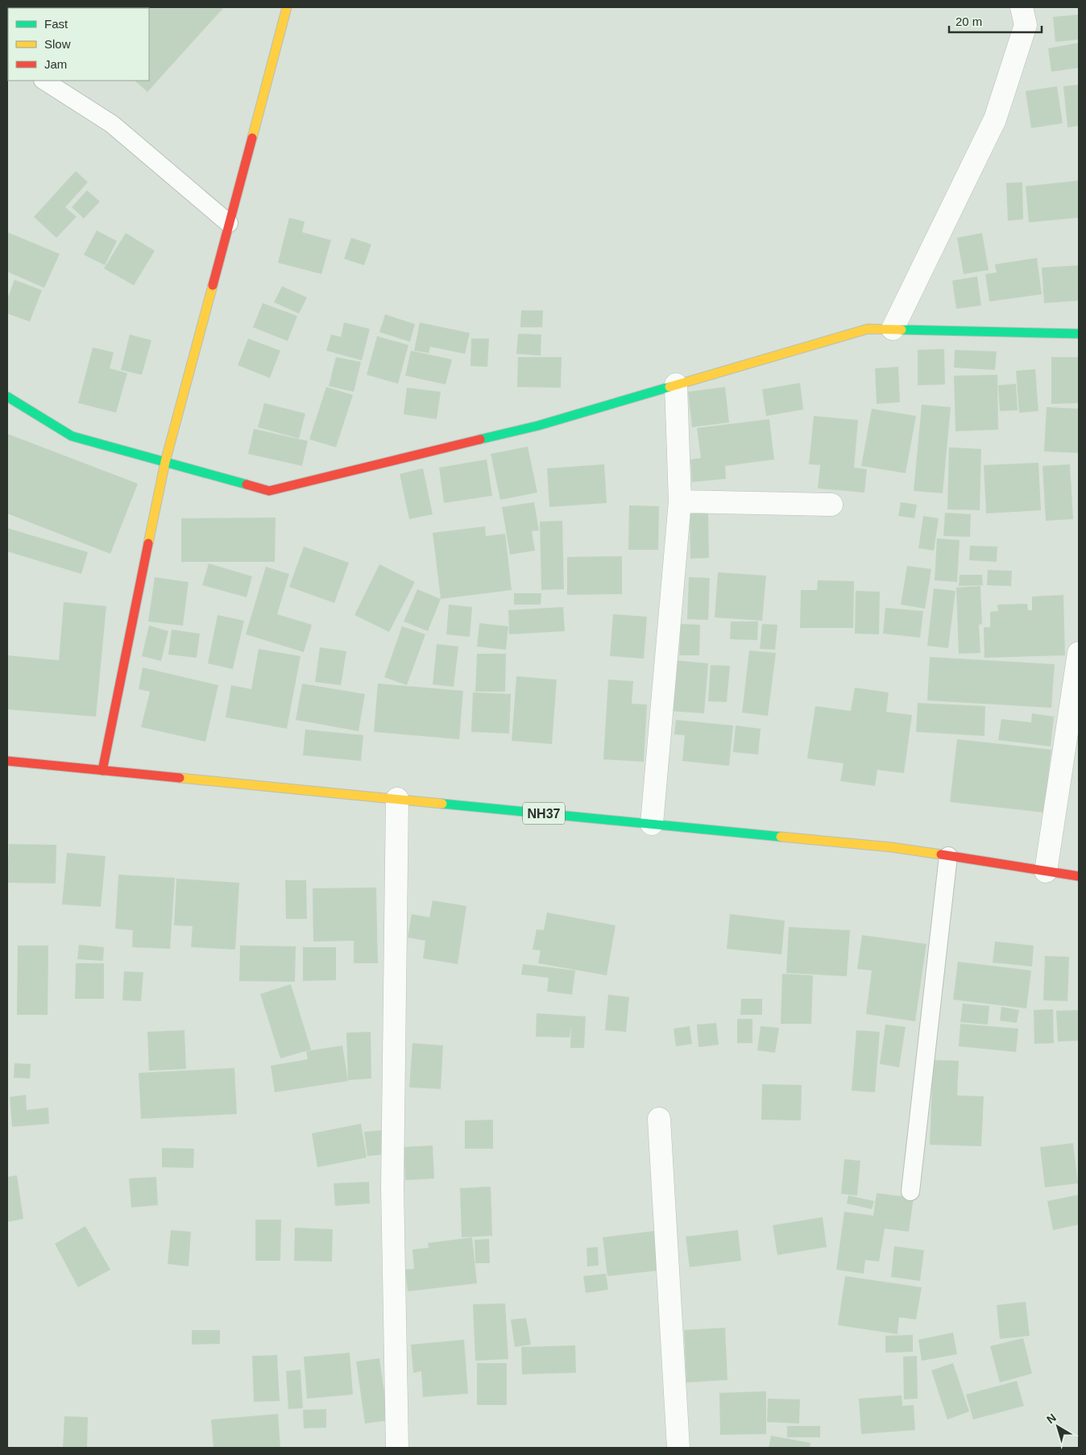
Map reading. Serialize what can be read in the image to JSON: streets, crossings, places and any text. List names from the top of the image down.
{
  "streets": {
    "main road": ["NH37"]
  },
  "legend": ["Fast", "Slow", "Jam"],
  "scale_bar": "20 m",
  "north": "top left"
}
